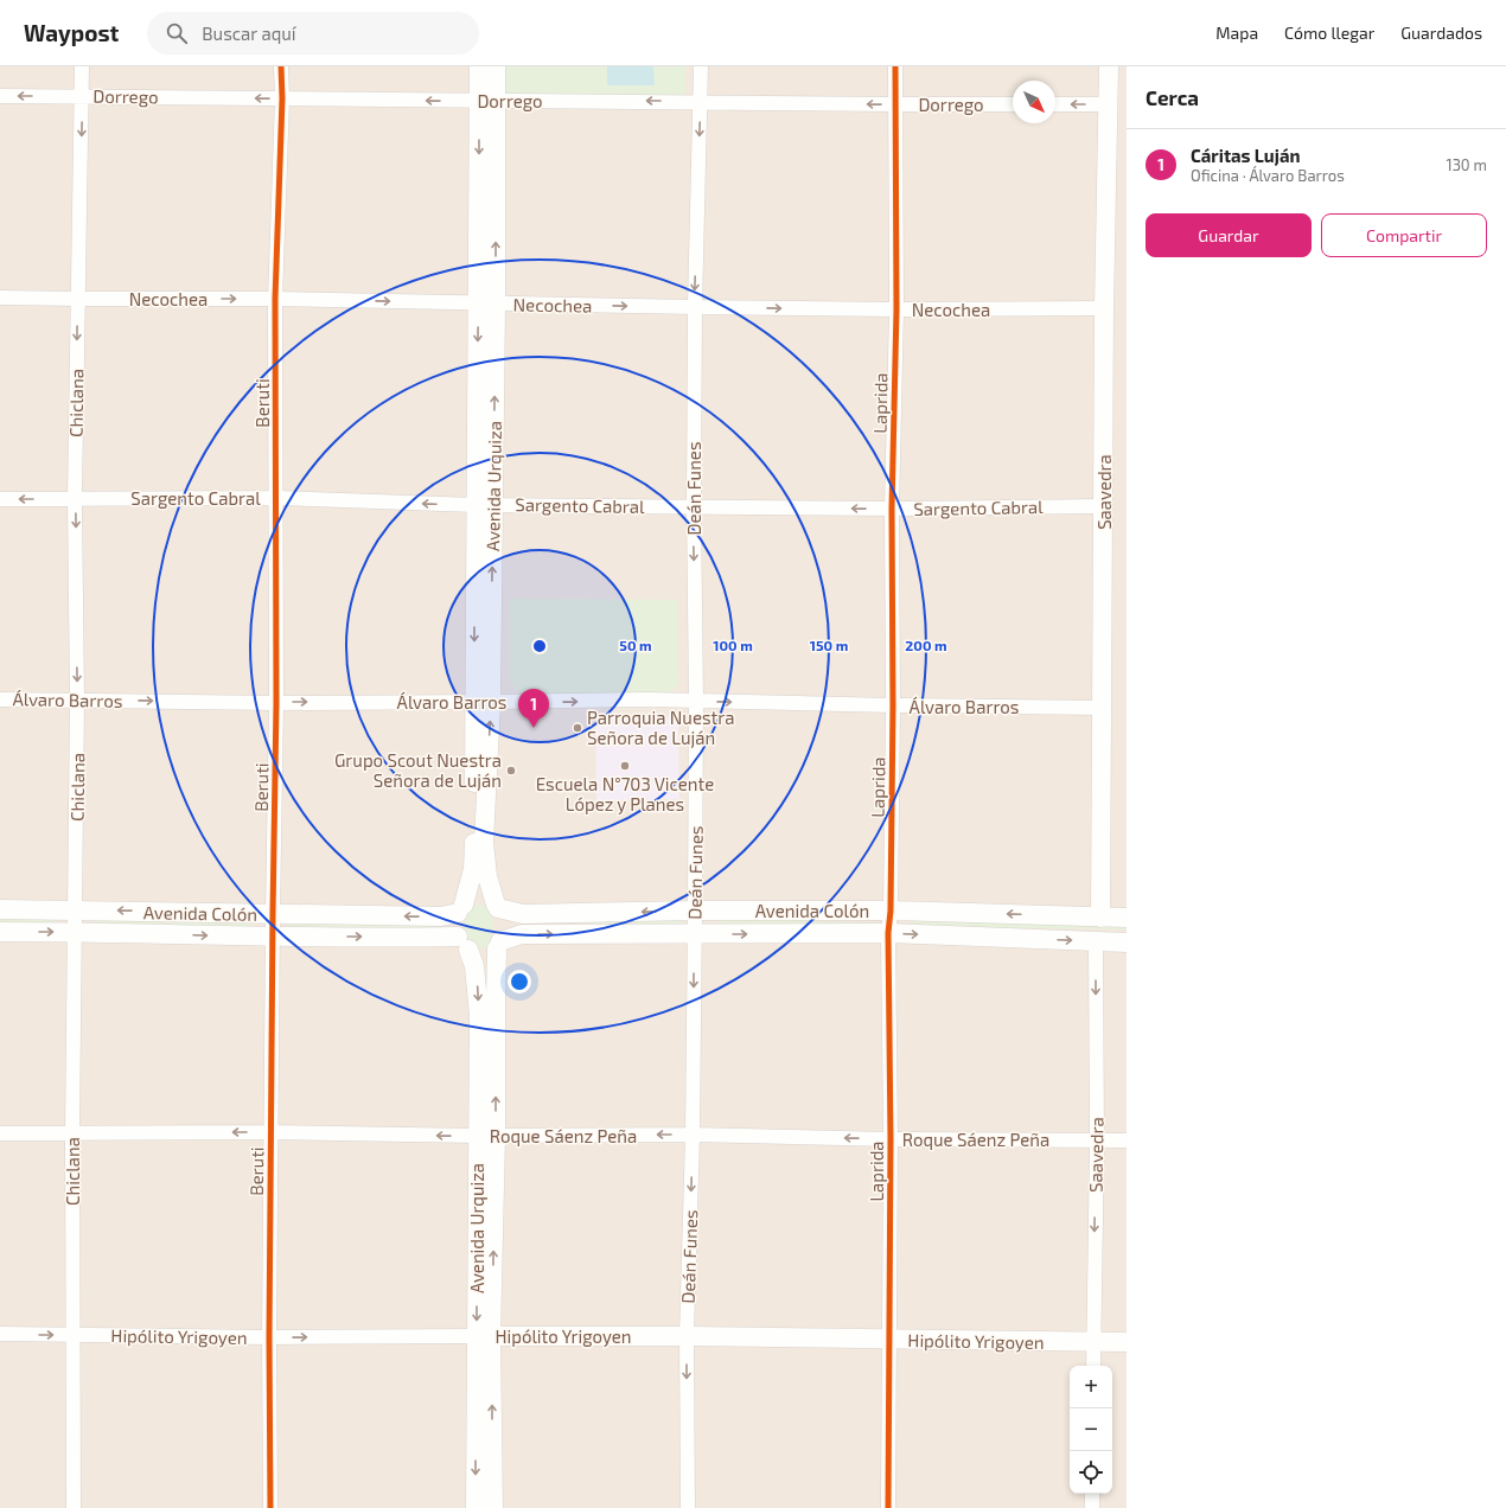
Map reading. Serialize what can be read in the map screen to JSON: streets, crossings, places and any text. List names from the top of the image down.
{
  "streets": {
    "main road": [
      "Avenida Urquiza",
      "Saavedra",
      "Avenida Colón",
      "Hipólito Yrigoyen"
    ],
    "street": [
      "Dorrego",
      "Necochea",
      "Chiclana",
      "Beruti",
      "Laprida",
      "Deán Funes",
      "Sargento Cabral",
      "Álvaro Barros",
      "Roque Sáenz Peña"
    ]
  },
  "crossings": [
    ["Dorrego", "Chiclana"],
    ["Dorrego", "Beruti"],
    ["Dorrego", "Laprida"],
    ["Dorrego", "Avenida Urquiza"],
    ["Dorrego", "Deán Funes"],
    ["Necochea", "Chiclana"],
    ["Necochea", "Beruti"],
    ["Necochea", "Laprida"],
    ["Necochea", "Avenida Urquiza"],
    ["Necochea", "Deán Funes"],
    ["Necochea", "Saavedra"],
    ["Chiclana", "Sargento Cabral"],
    ["Chiclana", "Álvaro Barros"],
    ["Chiclana", "Avenida Colón"],
    ["Chiclana", "Roque Sáenz Peña"],
    ["Chiclana", "Hipólito Yrigoyen"],
    ["Beruti", "Sargento Cabral"],
    ["Beruti", "Álvaro Barros"],
    ["Beruti", "Avenida Colón"],
    ["Beruti", "Roque Sáenz Peña"],
    ["Beruti", "Hipólito Yrigoyen"],
    ["Laprida", "Sargento Cabral"],
    ["Laprida", "Álvaro Barros"],
    ["Laprida", "Avenida Colón"],
    ["Laprida", "Roque Sáenz Peña"],
    ["Laprida", "Hipólito Yrigoyen"],
    ["Avenida Urquiza", "Sargento Cabral"],
    ["Avenida Urquiza", "Álvaro Barros"],
    ["Avenida Urquiza", "Avenida Colón"],
    ["Avenida Urquiza", "Roque Sáenz Peña"],
    ["Avenida Urquiza", "Hipólito Yrigoyen"],
    ["Deán Funes", "Sargento Cabral"],
    ["Deán Funes", "Álvaro Barros"],
    ["Deán Funes", "Avenida Colón"],
    ["Deán Funes", "Roque Sáenz Peña"],
    ["Deán Funes", "Hipólito Yrigoyen"],
    ["Saavedra", "Sargento Cabral"],
    ["Saavedra", "Álvaro Barros"],
    ["Saavedra", "Avenida Colón"],
    ["Saavedra", "Roque Sáenz Peña"],
    ["Saavedra", "Hipólito Yrigoyen"]
  ],
  "one_way": [
    "Dorrego",
    "Necochea",
    "Chiclana",
    "Deán Funes",
    "Sargento Cabral",
    "Álvaro Barros",
    "Roque Sáenz Peña"
  ],
  "places": ["Parroquia Nuestra Señora de Luján", "Escuela N°703 Vicente López y Planes", "Grupo Scout Nuestra Señora de Luján"],
  "north": "bottom right",
  "page": {
    "header": "Waypost",
    "search": "Buscar aquí",
    "nav": ["Mapa", "Cómo llegar", "Guardados"],
    "heading": "Cerca",
    "list": [
      {
        "mark": "1",
        "name": "Cáritas Luján",
        "note": "Oficina · Álvaro Barros",
        "value": "130 m"
      }
    ],
    "buttons": ["Guardar", "Compartir"],
    "pins": "1",
    "map_buttons": ["+", "−"]
  },
  "rings": [
    "50 m",
    "100 m",
    "150 m",
    "200 m"
  ]
}
